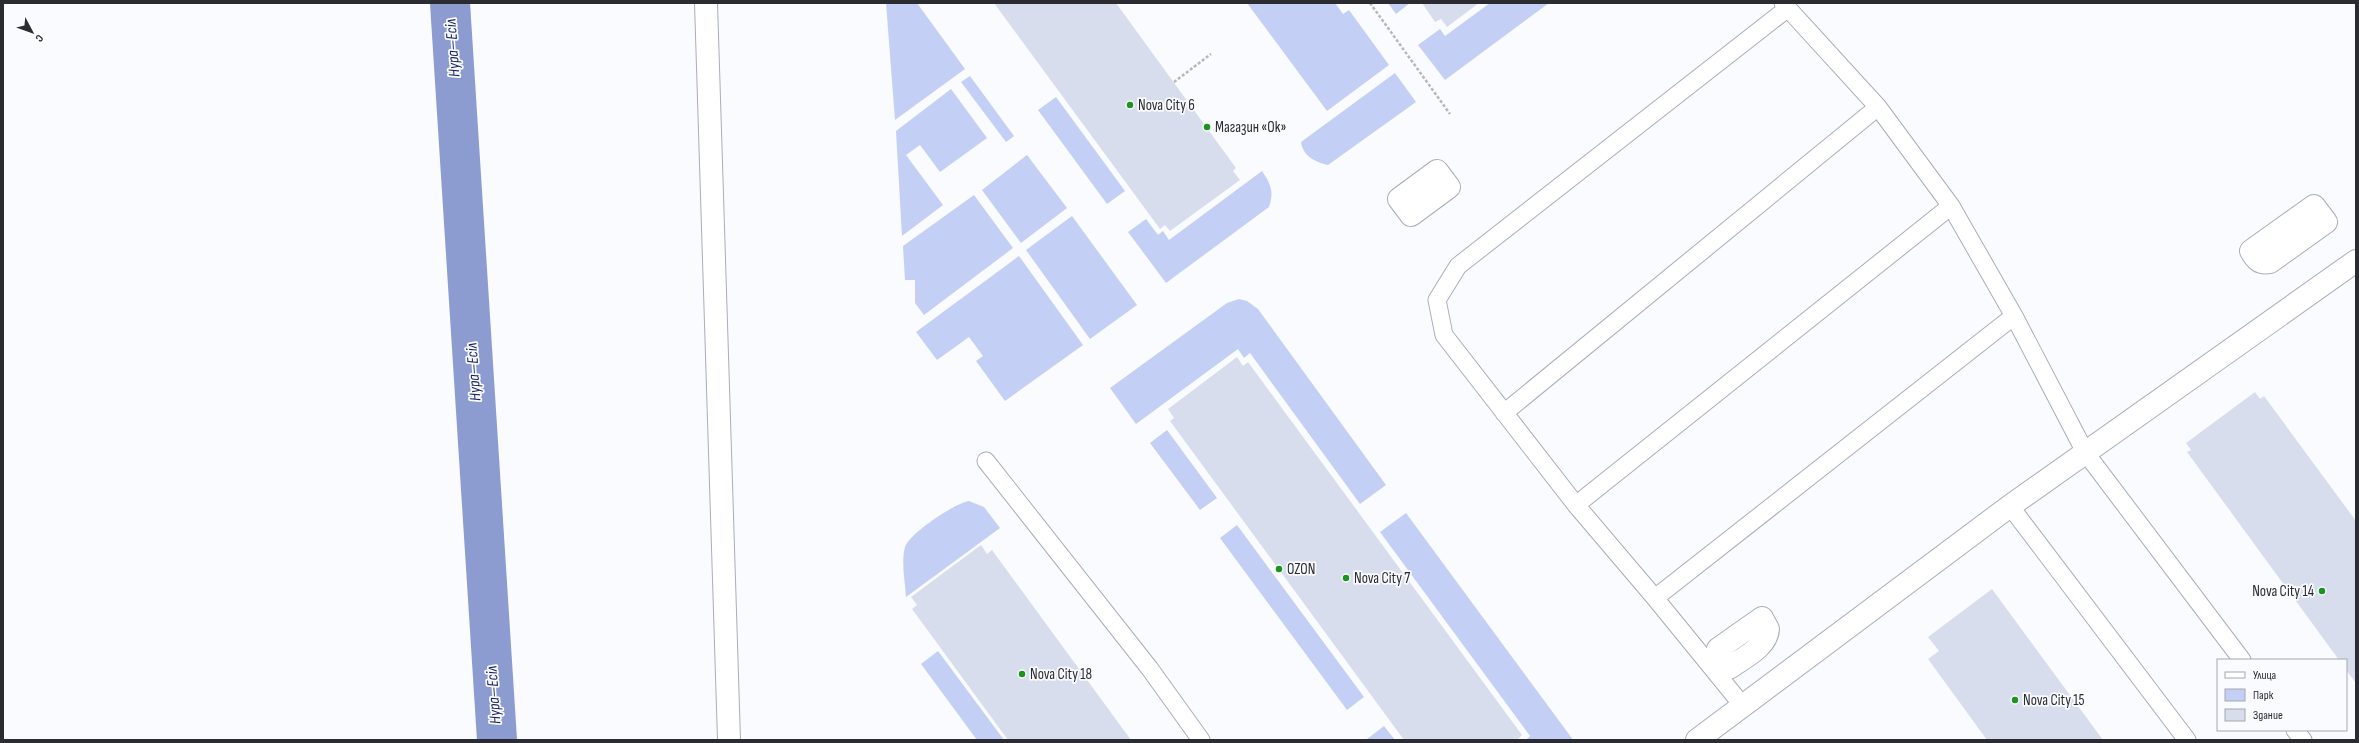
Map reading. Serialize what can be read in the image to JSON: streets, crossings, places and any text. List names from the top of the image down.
{
  "water": ["Нура—Есіл"],
  "places": [
    "Nova City 6",
    "Магазин «Ok»",
    "OZON",
    "Nova City 7",
    "Nova City 14",
    "Nova City 18",
    "Nova City 15"
  ],
  "legend": ["Улица", "Парк", "Здание"],
  "north": "bottom right"
}
